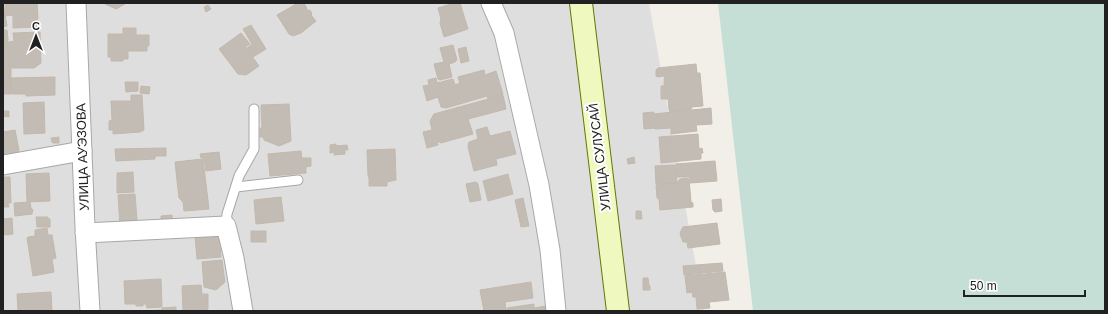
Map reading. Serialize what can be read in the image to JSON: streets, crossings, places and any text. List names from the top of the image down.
{
  "streets": {
    "main road": ["УЛИЦА СУЛУСАЙ"],
    "street": ["УЛИЦА АУЭЗОВА"]
  },
  "scale_bar": "50 m",
  "north": "top"
}
